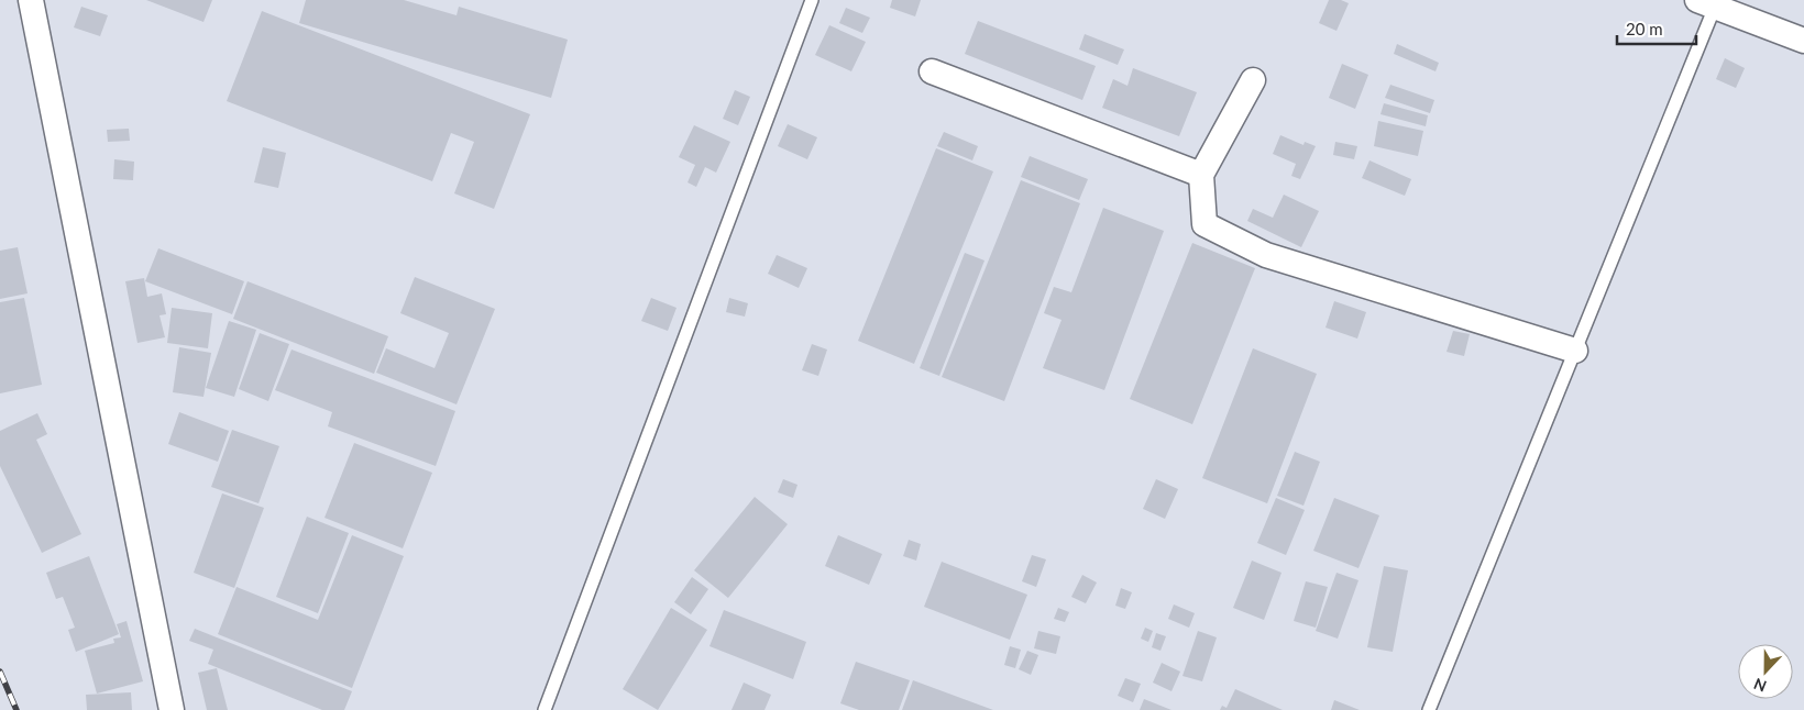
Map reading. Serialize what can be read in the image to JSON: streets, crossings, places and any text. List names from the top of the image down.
{
  "scale_bar": "20 m",
  "north": "bottom"
}
